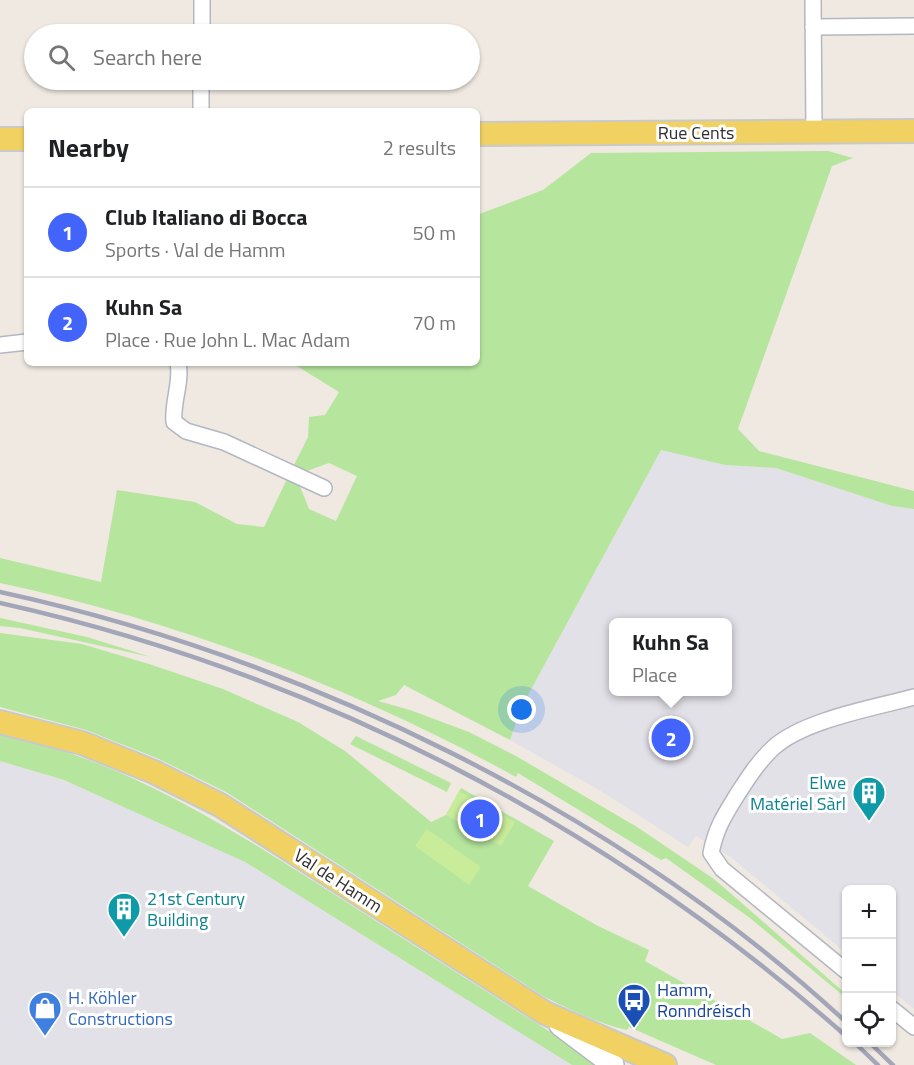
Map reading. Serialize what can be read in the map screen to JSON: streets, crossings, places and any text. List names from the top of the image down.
{
  "streets": {
    "main road": ["Rue Cents", "Val de Hamm"]
  },
  "places": {
    "building": ["Elwe Matériel Sàrl", "21st Century Building"],
    "bus stop": ["Hamm, Ronndréisch"],
    "shop": ["H. Köhler Constructions"]
  },
  "page": {
    "search": "Search here",
    "heading": ["Nearby", "2 results"],
    "list": [
      {
        "mark": "1",
        "name": "Club Italiano di Bocca",
        "note": "Sports · Val de Hamm",
        "value": "50 m"
      },
      {
        "mark": "2",
        "name": "Kuhn Sa",
        "note": "Place · Rue John L. Mac Adam",
        "value": "70 m"
      }
    ],
    "popup": ["Kuhn Sa", "Place"],
    "pins": ["2", "1"],
    "map_buttons": ["+", "−"]
  }
}
